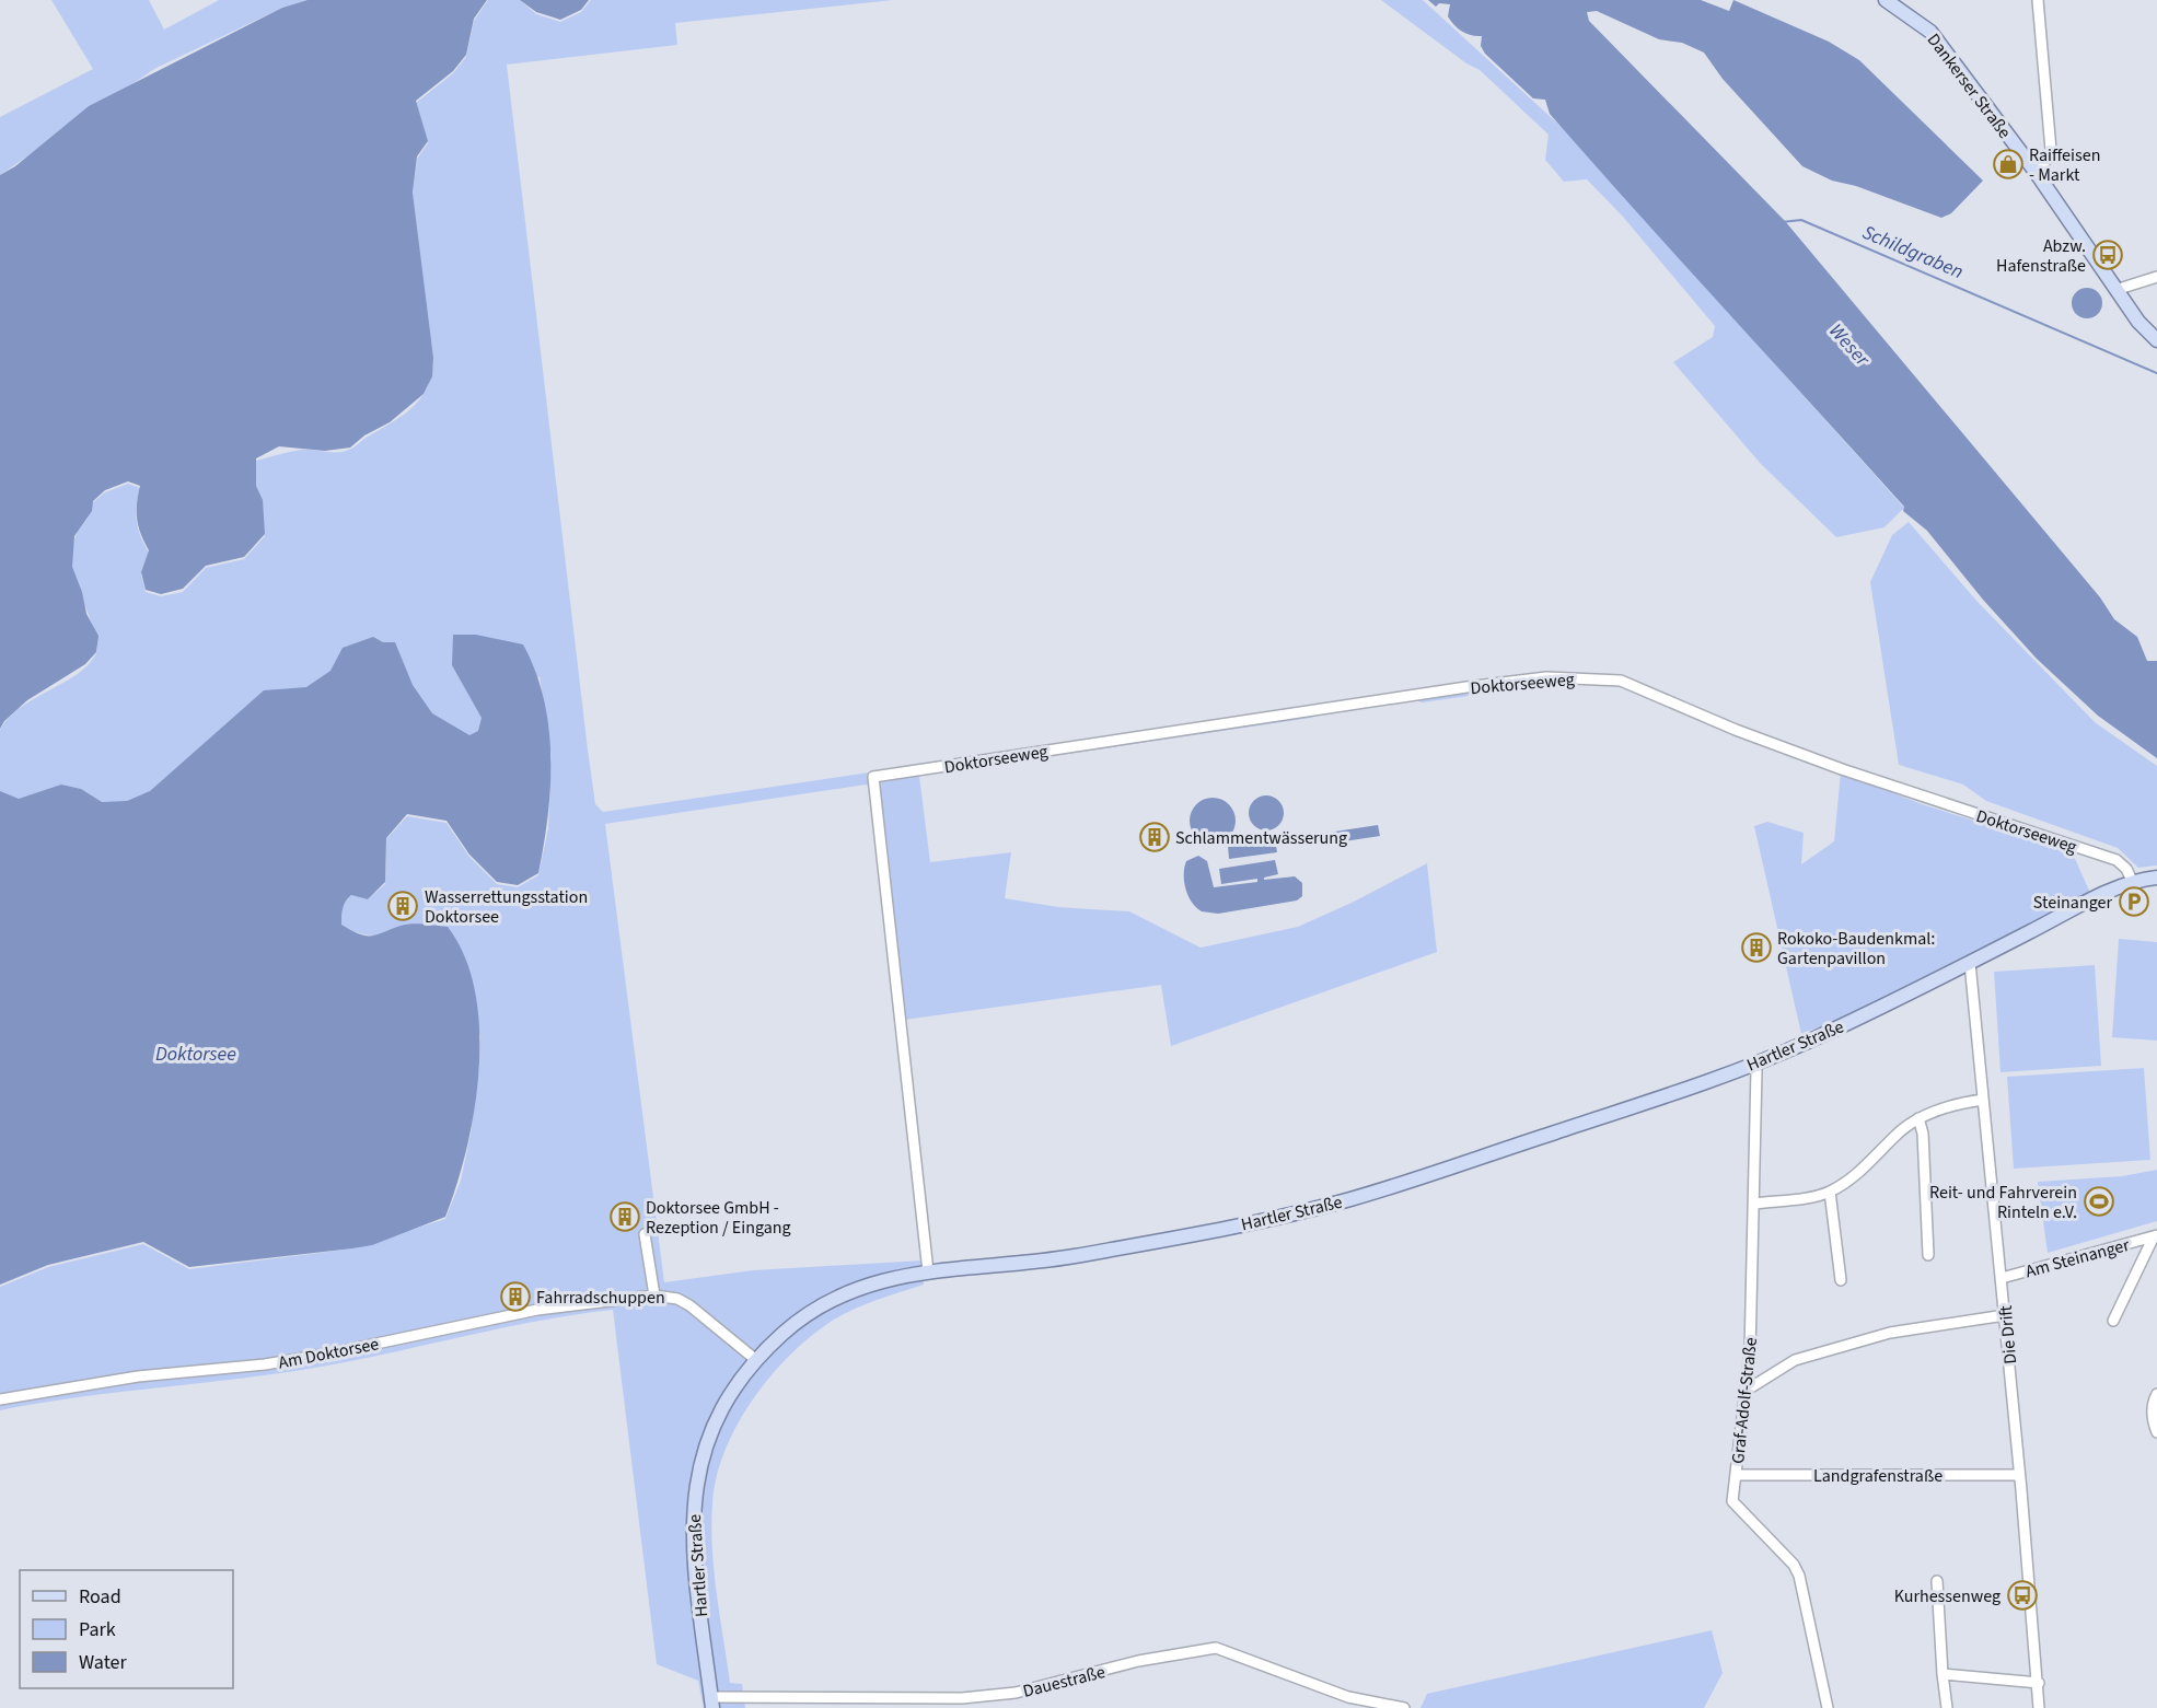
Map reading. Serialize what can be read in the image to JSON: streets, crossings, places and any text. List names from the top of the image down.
{
  "streets": {
    "main road": ["Dankerser Straße", "Hartler Straße"],
    "street": [
      "Doktorseeweg",
      "Am Steinanger",
      "Die Drift",
      "Am Doktorsee",
      "Graf-Adolf-Straße",
      "Landgrafenstraße",
      "Dauestraße"
    ]
  },
  "crossings": [
    ["Doktorseeweg", "Hartler Straße"],
    ["Hartler Straße", "Die Drift"],
    ["Hartler Straße", "Am Doktorsee"],
    ["Hartler Straße", "Graf-Adolf-Straße"],
    ["Hartler Straße", "Dauestraße"],
    ["Am Steinanger", "Die Drift"],
    ["Die Drift", "Landgrafenstraße"],
    ["Graf-Adolf-Straße", "Landgrafenstraße"]
  ],
  "water": ["Schildgraben", "Weser", "Doktorsee"],
  "places": {
    "shop": ["Raiffeisen - Markt"],
    "bus stop": ["Abzw. Hafenstraße", "Kurhessenweg"],
    "building": [
      "Schlammentwässerung",
      "Wasserrettungsstation Doktorsee",
      "Rokoko-Baudenkmal: Gartenpavillon",
      "Doktorsee GmbH - Rezeption / Eingang",
      "Fahrradschuppen"
    ],
    "parking": ["Steinanger"],
    "sports": ["Reit- und Fahrverein Rinteln e.V."]
  },
  "legend": ["Road", "Park", "Water"]
}
